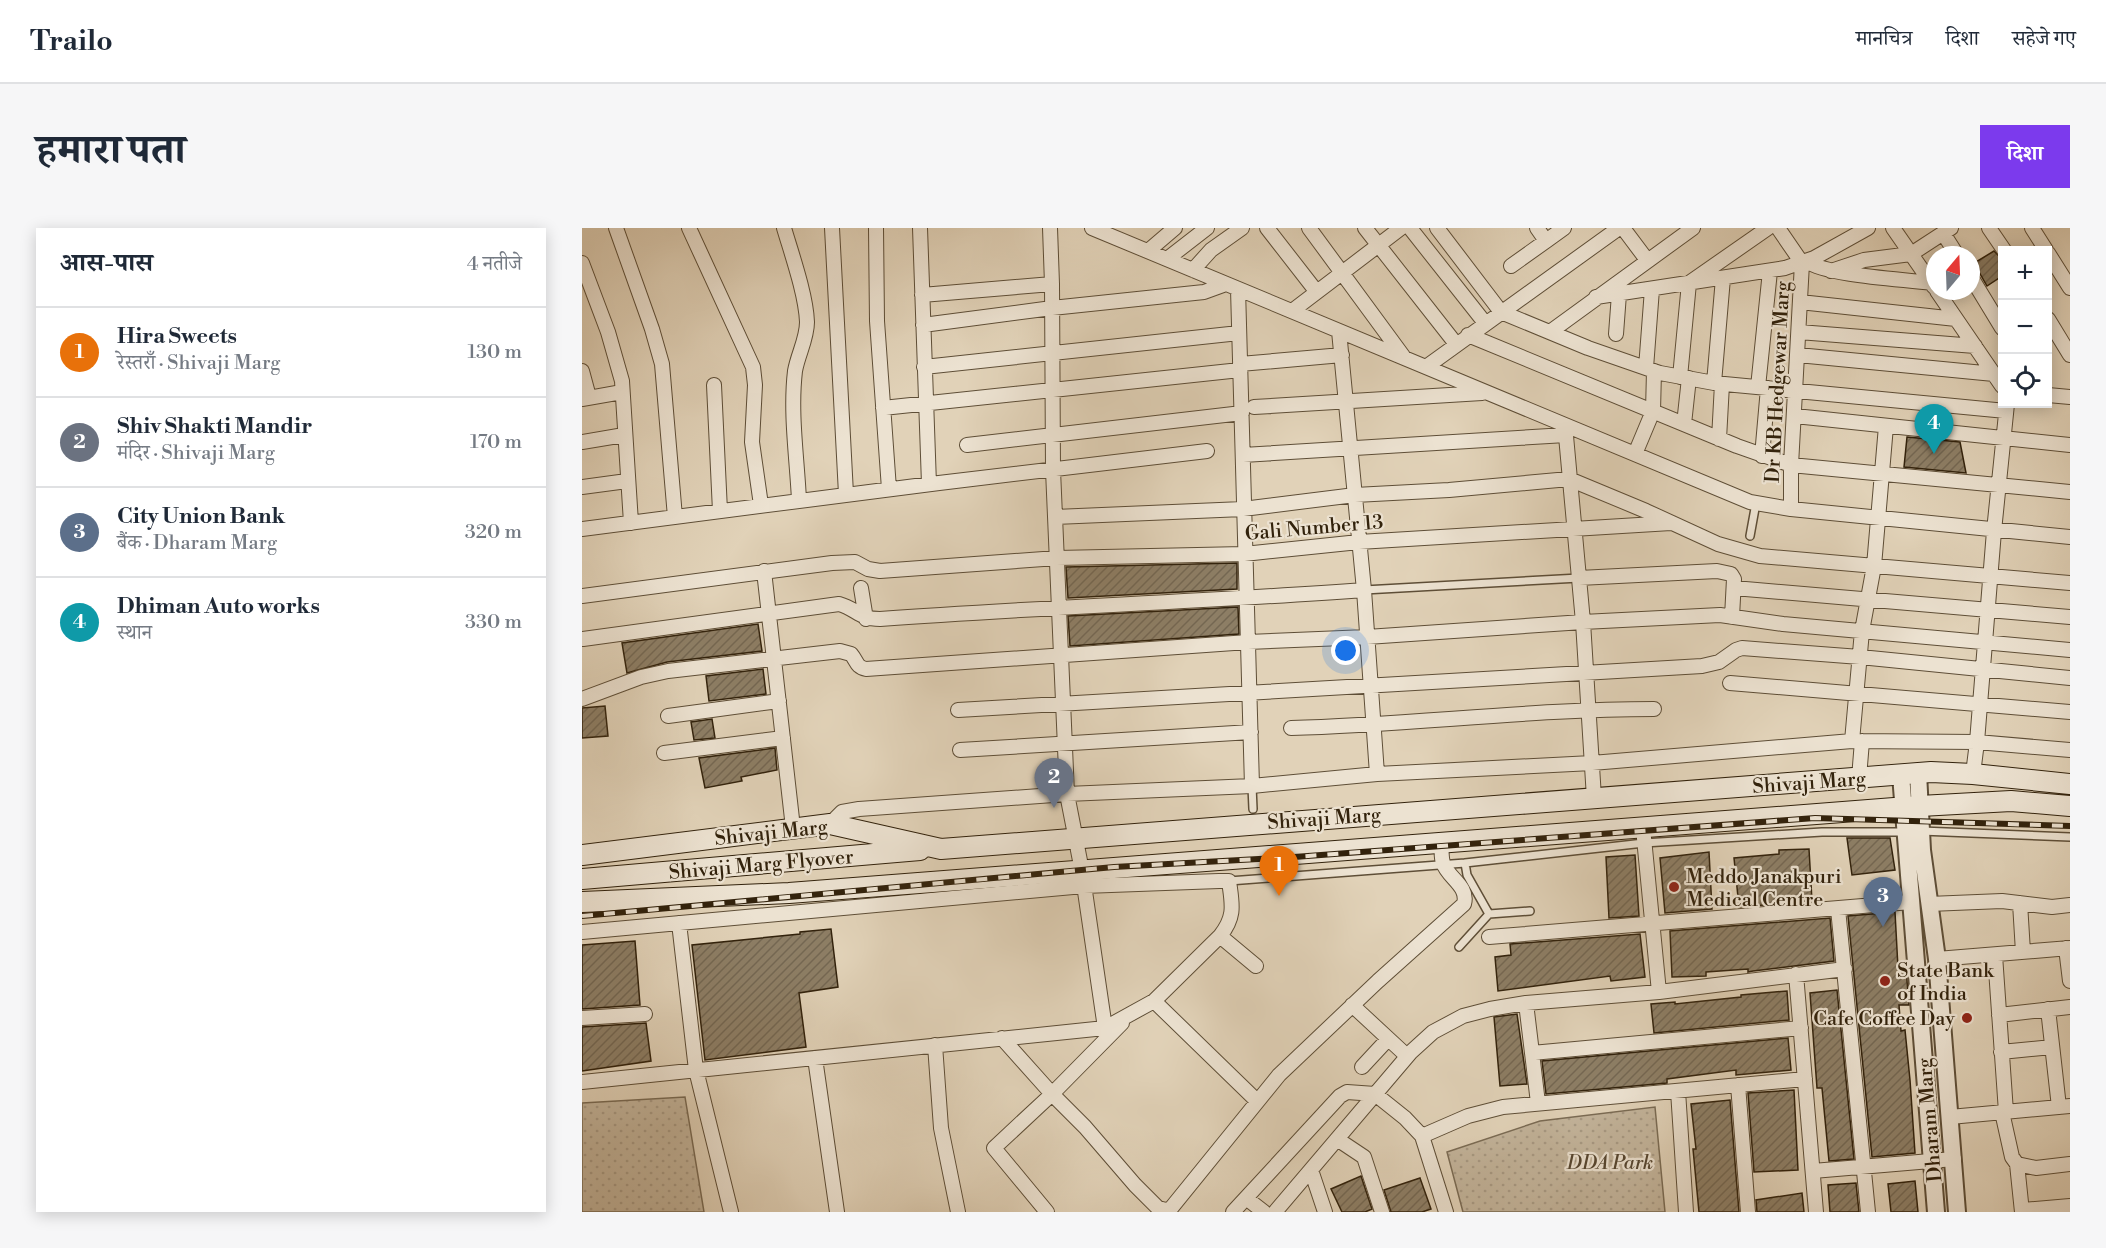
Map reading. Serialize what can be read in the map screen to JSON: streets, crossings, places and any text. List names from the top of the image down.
{
  "streets": {
    "main road": ["Shivaji Marg", "Shivaji Marg Flyover"],
    "street": ["Dr KB Hedgewar Marg", "Gali Number 13", "Dharam Marg"]
  },
  "crossings": [
    ["Shivaji Marg", "Shivaji Marg Flyover"],
    ["Shivaji Marg", "Dharam Marg"]
  ],
  "parks": ["DDA Park"],
  "places": ["Meddo Janakpuri Medical Centre", "State Bank of India", "Cafe Coffee Day"],
  "north": "top",
  "page": {
    "header": "Trailo",
    "nav": ["मानचित्र", "दिशा", "सहेजे गए"],
    "title": "हमारा पता",
    "buttons": "दिशा",
    "heading": ["आस-पास", "4 नतीजे"],
    "map_buttons": ["+", "−"],
    "list": [
      {
        "mark": "1",
        "name": "Hira Sweets",
        "note": "रेस्तराँ · Shivaji Marg",
        "value": "130 m"
      },
      {
        "mark": "2",
        "name": "Shiv Shakti Mandir",
        "note": "मंदिर · Shivaji Marg",
        "value": "170 m"
      },
      {
        "mark": "3",
        "name": "City Union Bank",
        "note": "बैंक · Dharam Marg",
        "value": "320 m"
      },
      {
        "mark": "4",
        "name": "Dhiman Auto works",
        "note": "स्थान",
        "value": "330 m"
      }
    ],
    "pins": [
      "4",
      "2",
      "1",
      "3"
    ]
  }
}
